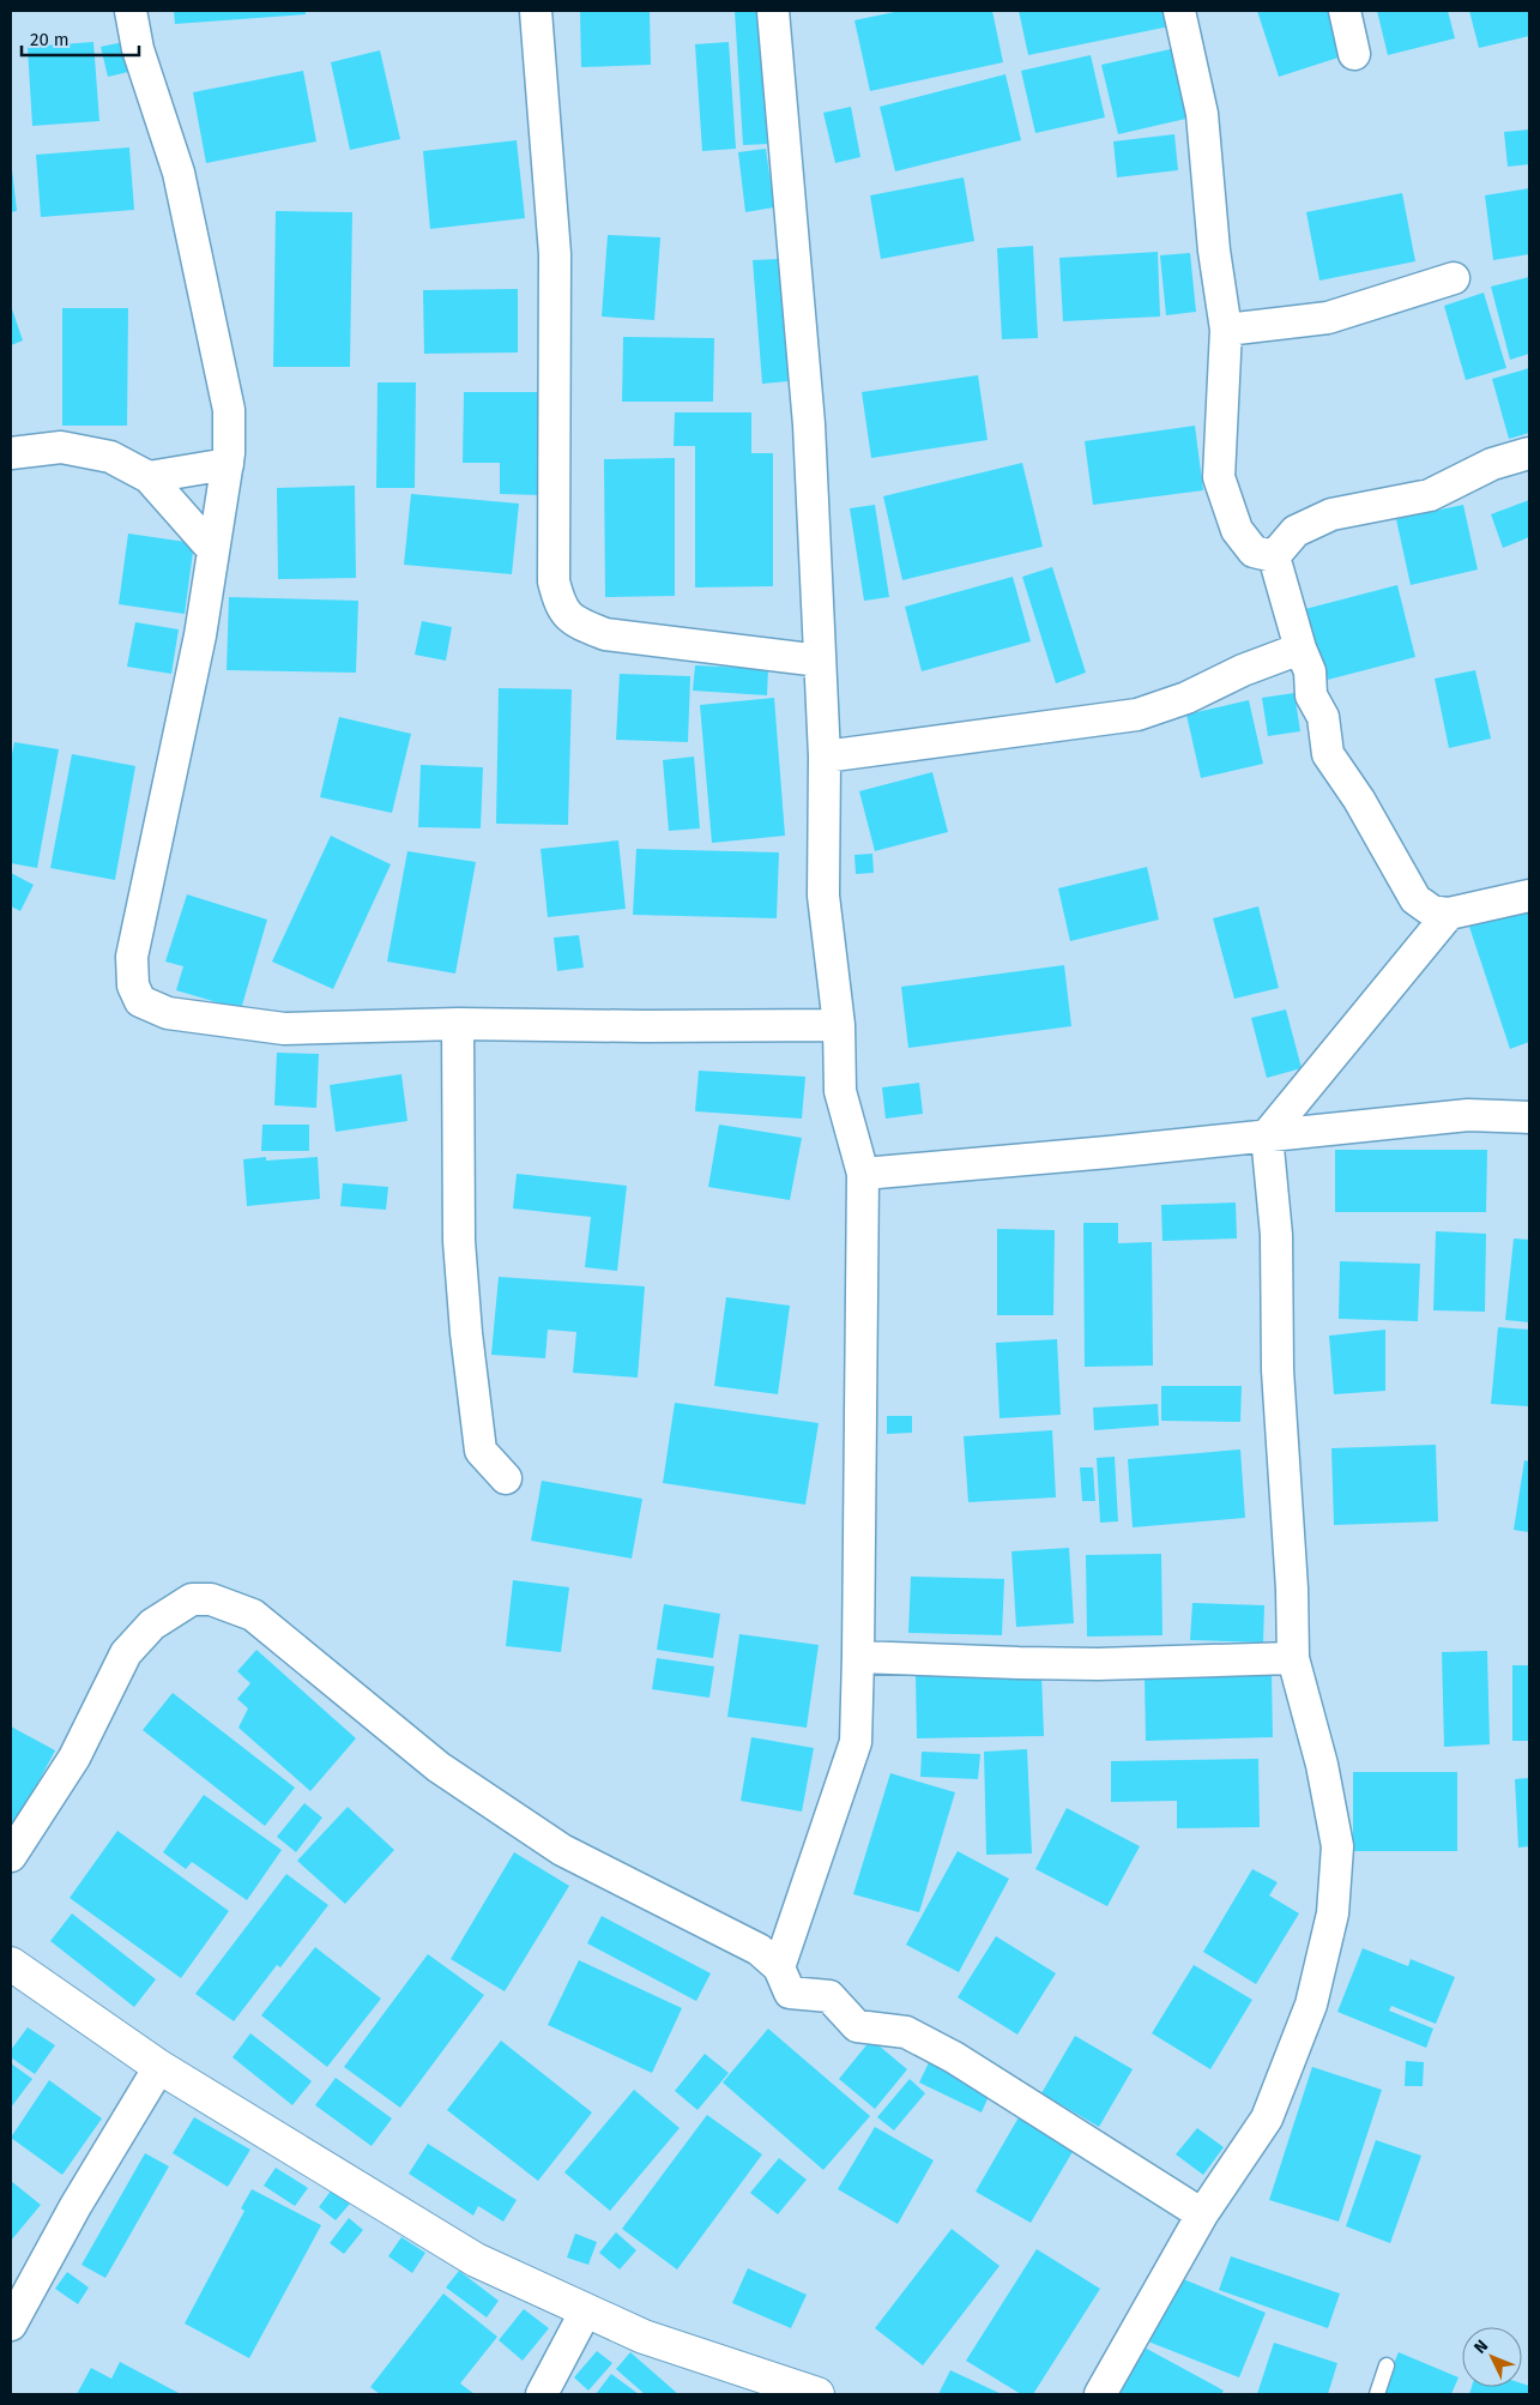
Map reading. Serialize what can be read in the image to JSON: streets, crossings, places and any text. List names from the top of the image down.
{
  "scale_bar": "20 m",
  "north": "top left"
}
